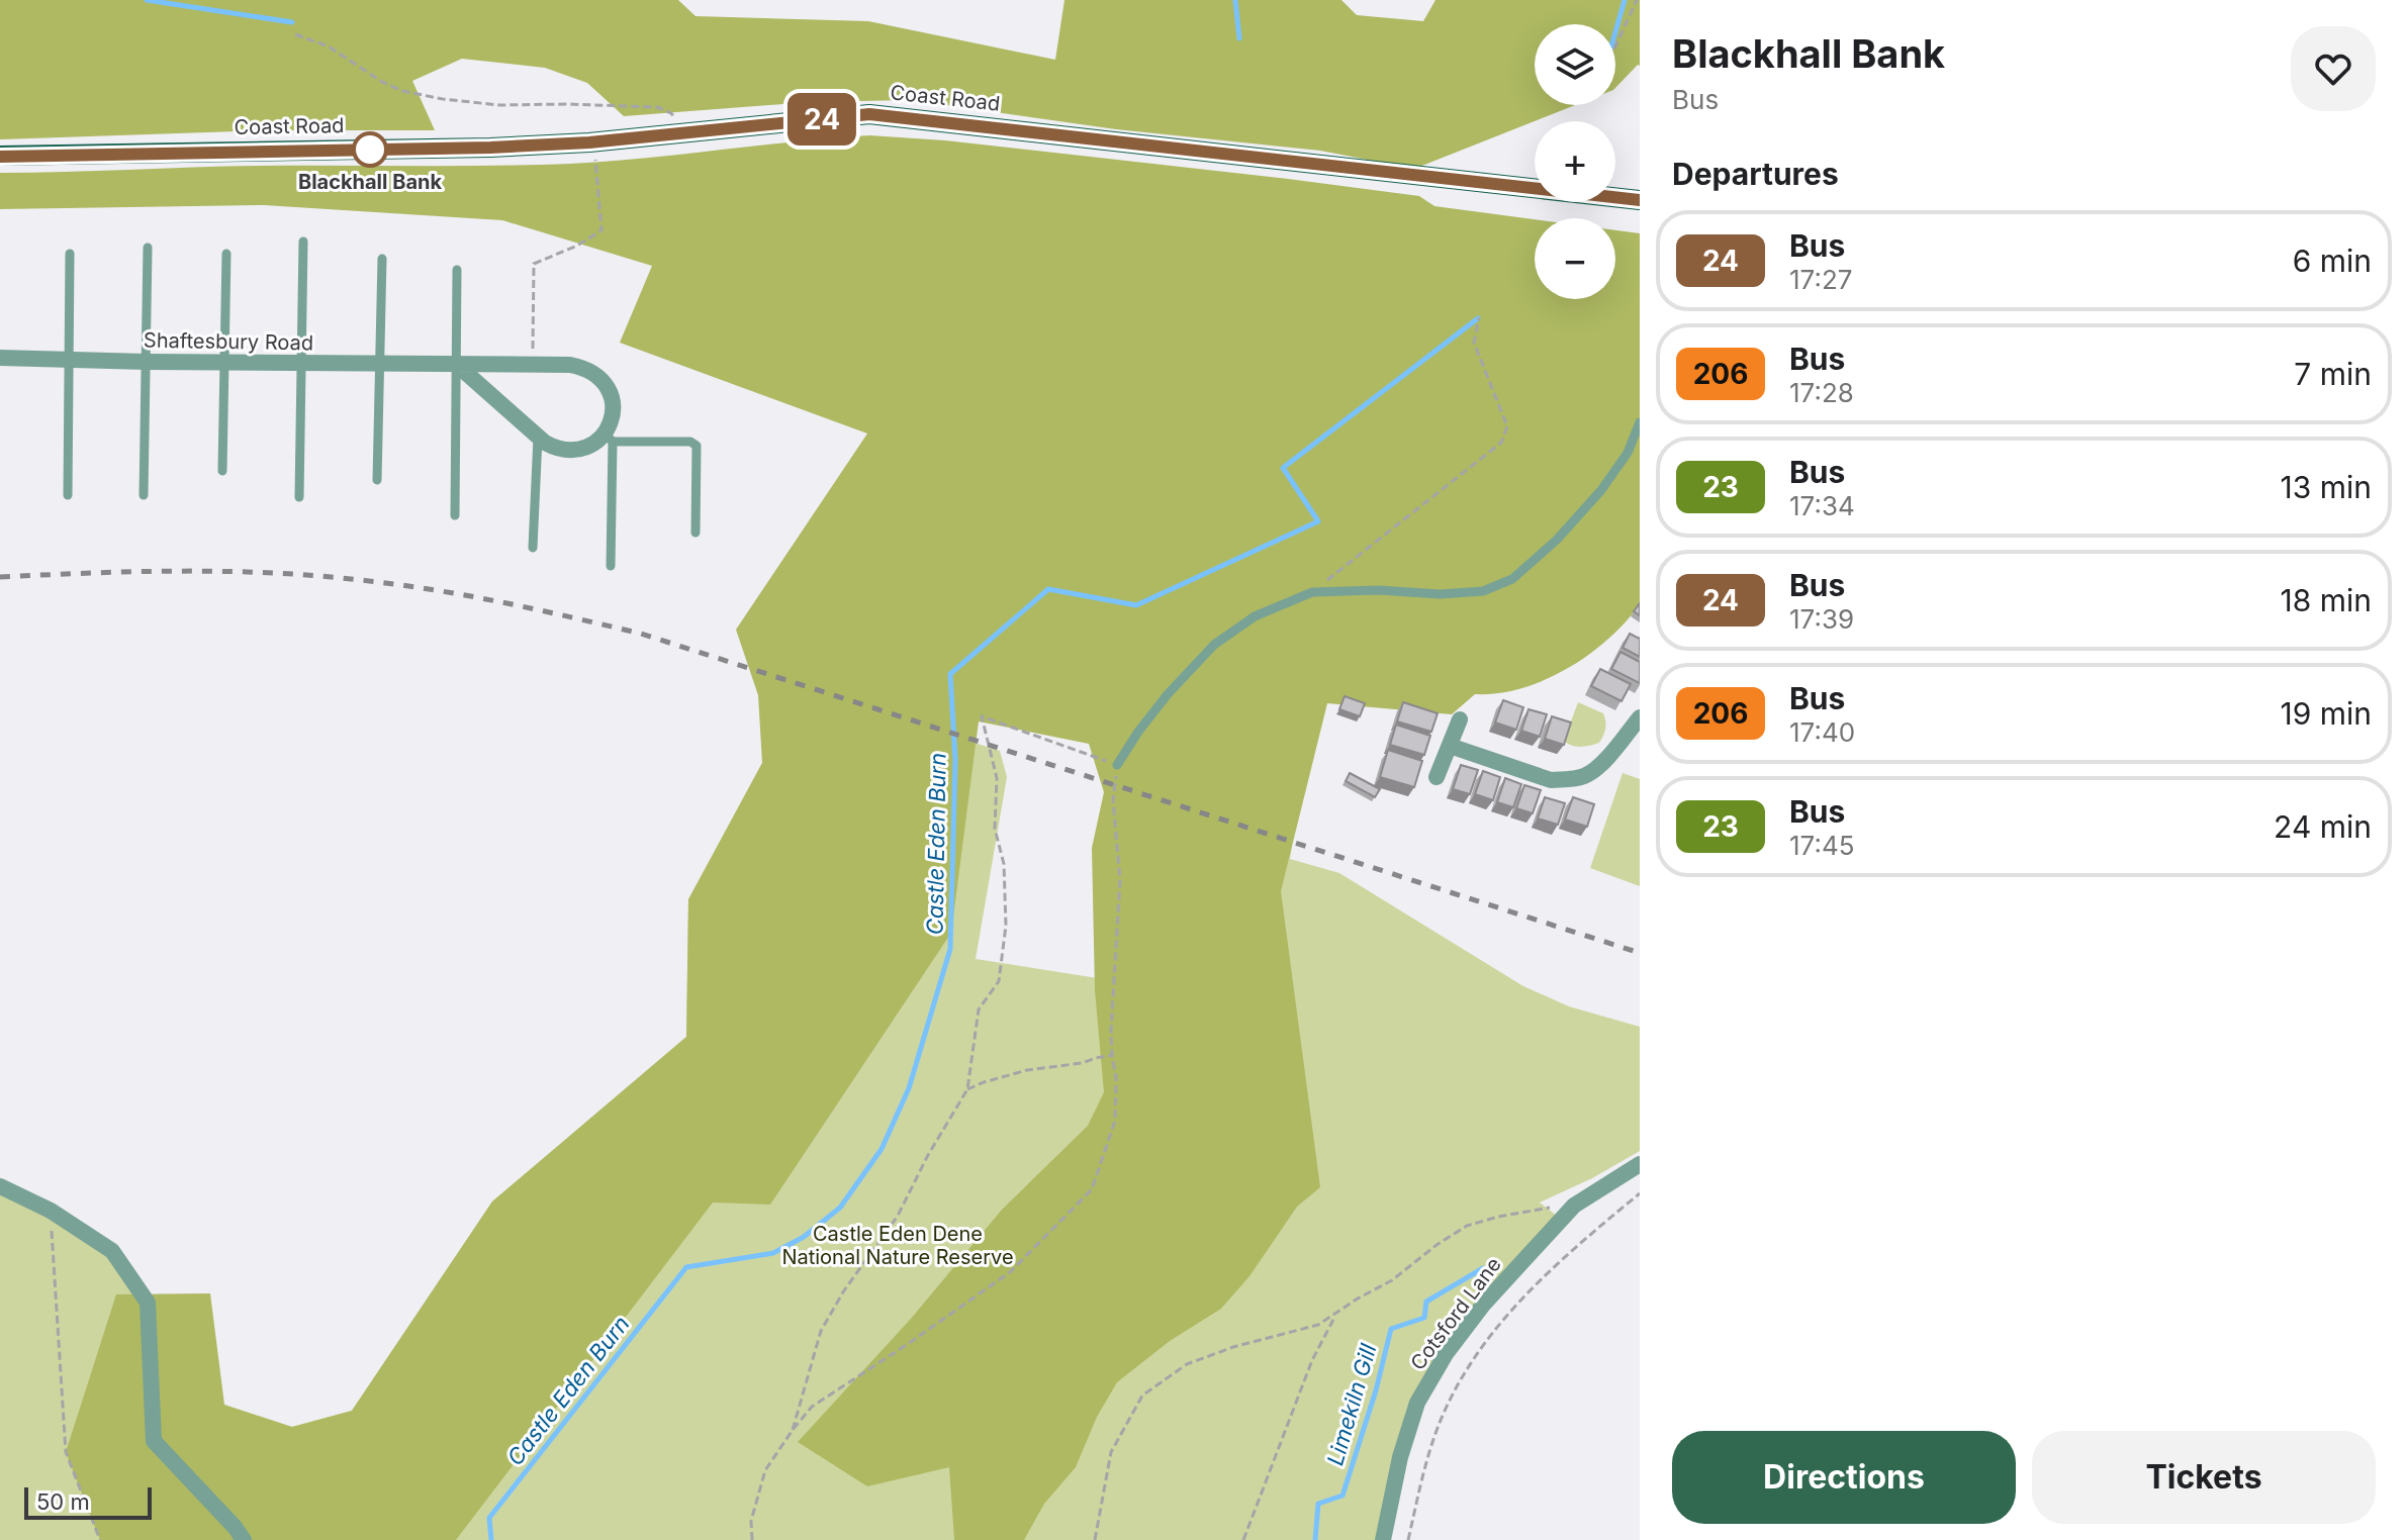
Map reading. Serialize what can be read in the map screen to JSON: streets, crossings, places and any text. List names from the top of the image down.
{
  "streets": {
    "main road": ["Coast Road"],
    "street": ["Shaftesbury Road", "Cotsford Lane"]
  },
  "water": ["Castle Eden Burn", "Limekiln Gill"],
  "parks": ["Castle Eden Dene National Nature Reserve"],
  "places": ["Blackhall Bank"],
  "lines": ["bus line 24"],
  "scale_bar": "50 m",
  "page": {
    "on_map": "24",
    "heading": [
      ["Blackhall Bank", "Bus"],
      "Departures"
    ],
    "map_buttons": ["+", "−"],
    "list": [
      {
        "mark": "24",
        "name": "Bus",
        "note": "17:27",
        "value": "6 min"
      },
      {
        "mark": "206",
        "name": "Bus",
        "note": "17:28",
        "value": "7 min"
      },
      {
        "mark": "23",
        "name": "Bus",
        "note": "17:34",
        "value": "13 min"
      },
      {
        "mark": "24",
        "name": "Bus",
        "note": "17:39",
        "value": "18 min"
      },
      {
        "mark": "206",
        "name": "Bus",
        "note": "17:40",
        "value": "19 min"
      },
      {
        "mark": "23",
        "name": "Bus",
        "note": "17:45",
        "value": "24 min"
      }
    ],
    "buttons": ["Directions", "Tickets"],
    "scale": "50 m"
  }
}
